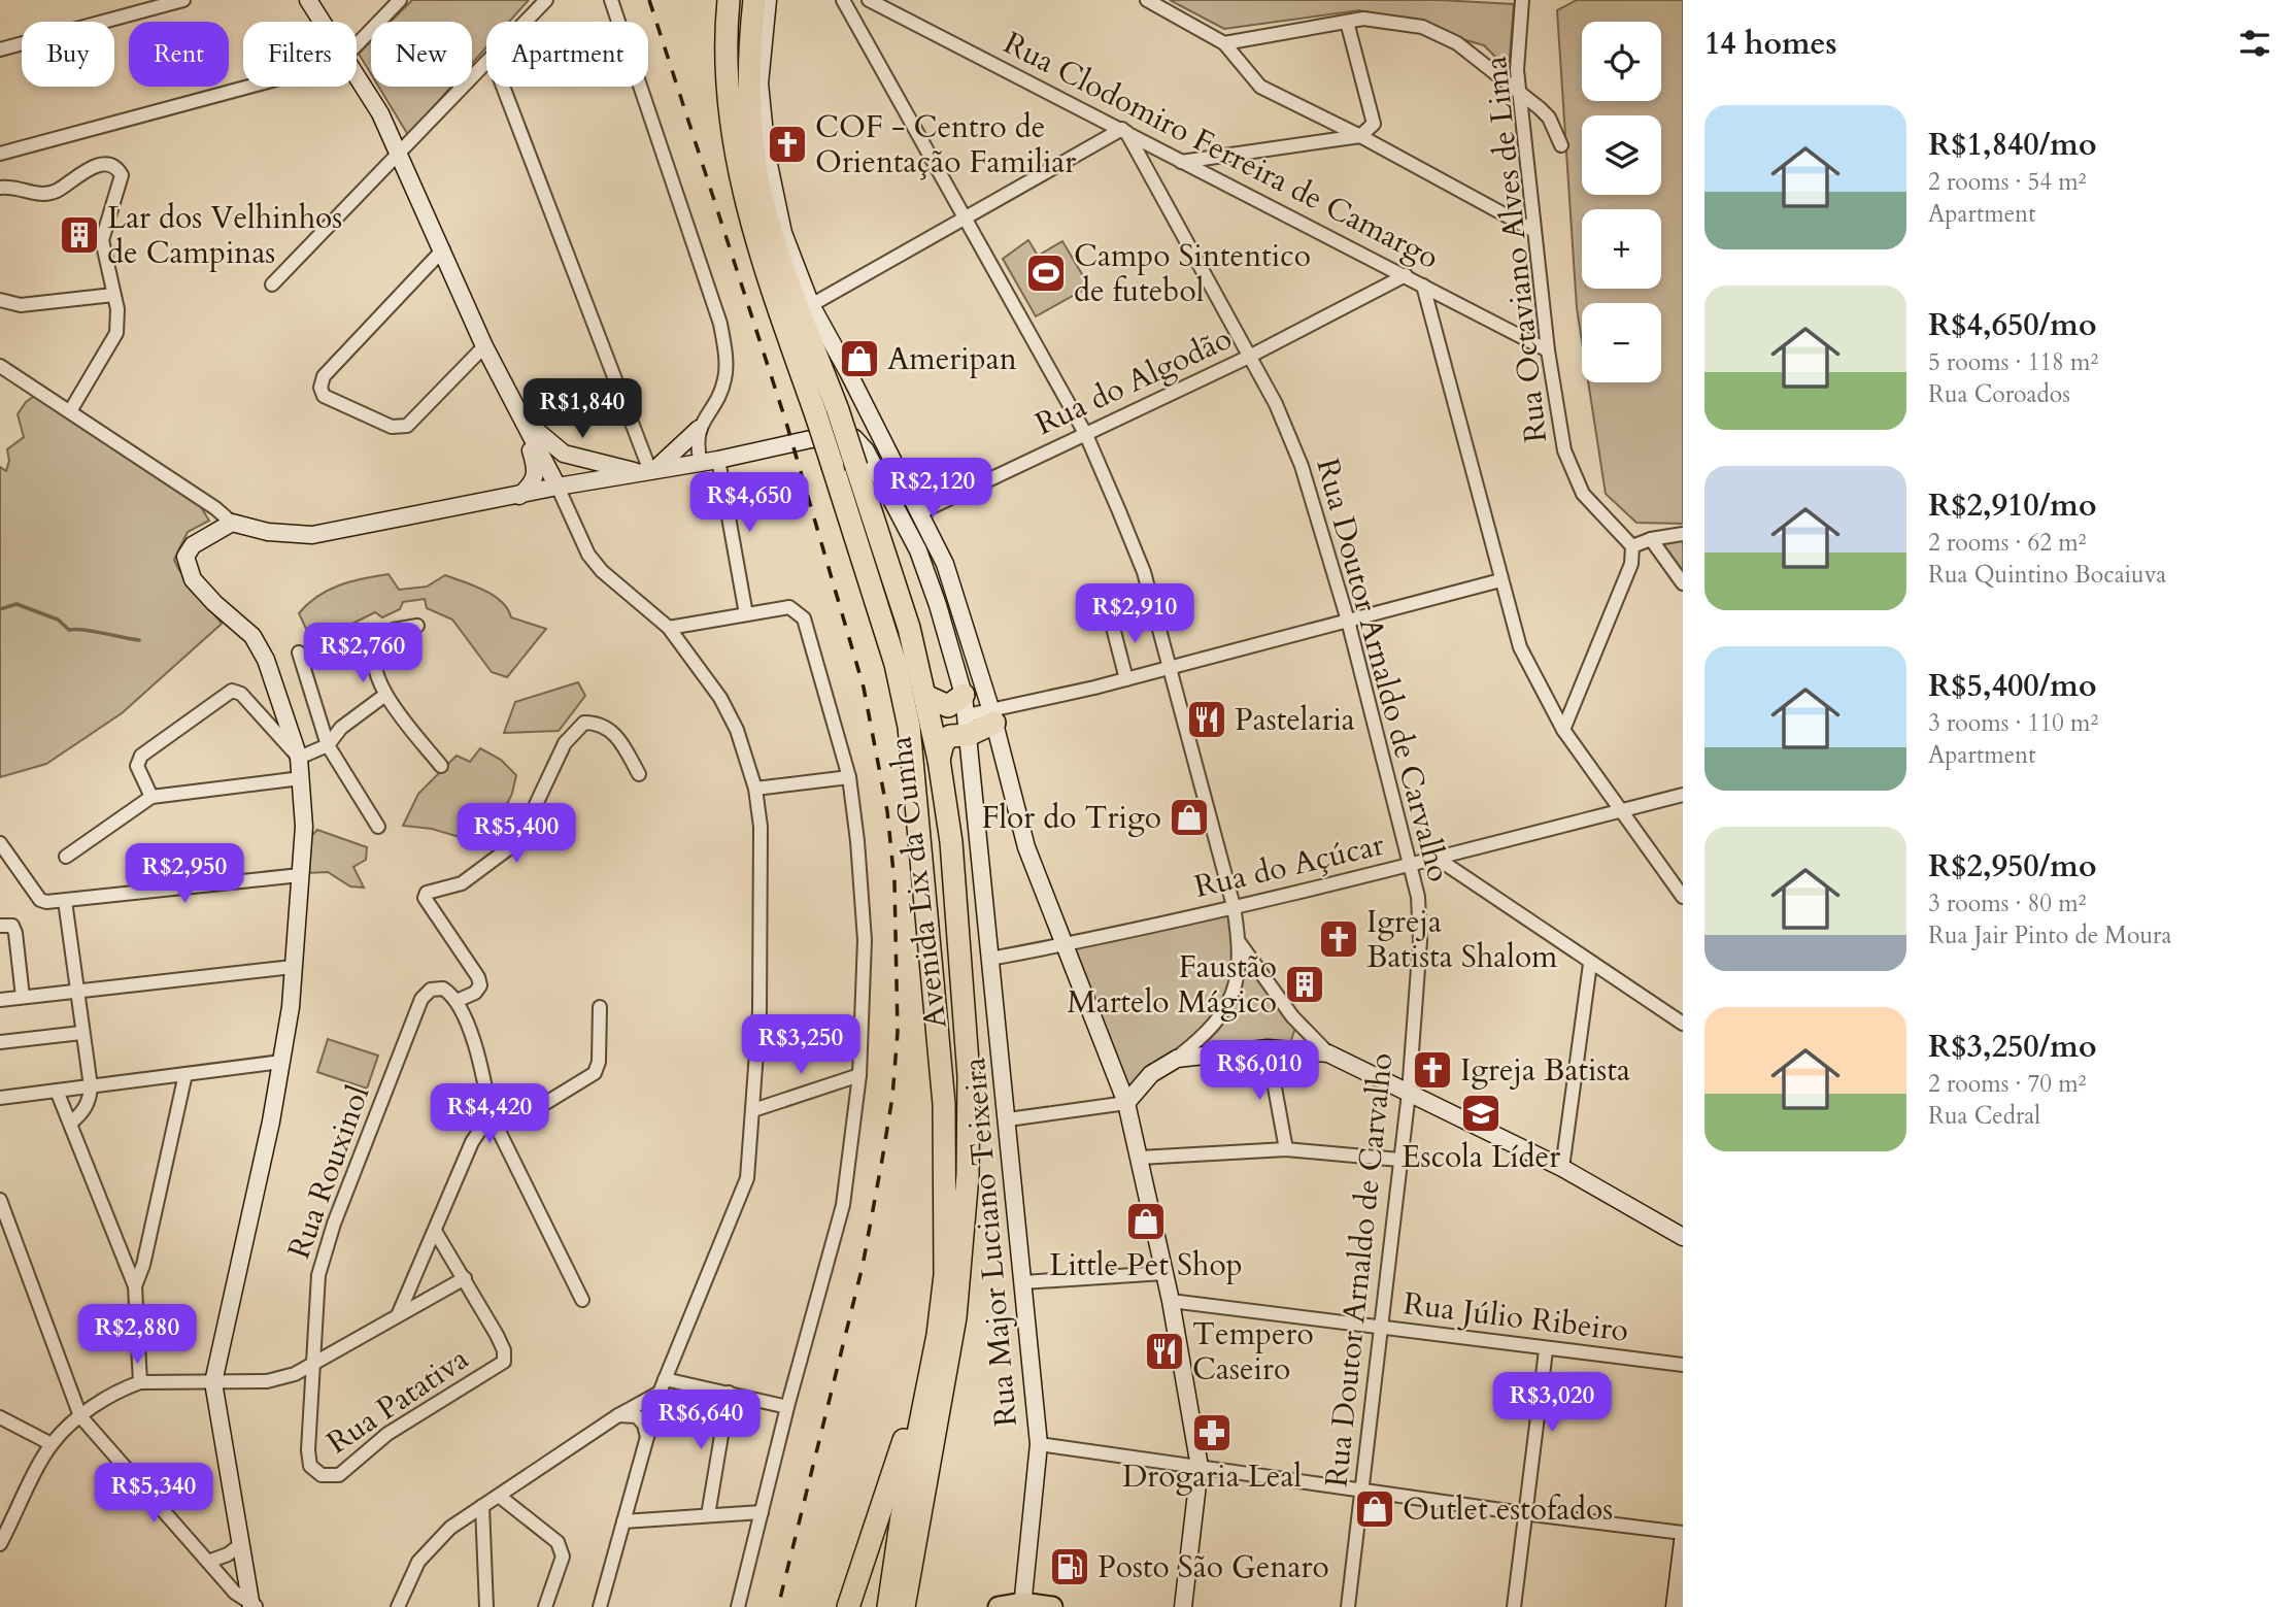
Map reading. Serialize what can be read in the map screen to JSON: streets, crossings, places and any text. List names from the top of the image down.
{
  "streets": {
    "highway": ["Avenida Lix da Cunha"],
    "main road": ["Rua Major Luciano Teixeira"],
    "street": [
      "Rua Clodomiro Ferreira de Camargo",
      "Rua Octaviano Alves de Lima",
      "Rua do Algodão",
      "Rua Doutor Arnaldo de Carvalho",
      "Rua do Açúcar",
      "Rua Rouxinol",
      "Rua Júlio Ribeiro",
      "Rua Patativa"
    ]
  },
  "crossings": [
    ["Rua Clodomiro Ferreira de Camargo", "Rua Octaviano Alves de Lima"],
    ["Rua Clodomiro Ferreira de Camargo", "Rua do Algodão"],
    ["Rua Clodomiro Ferreira de Camargo", "Rua Doutor Arnaldo de Carvalho"],
    ["Rua do Algodão", "Rua Doutor Arnaldo de Carvalho"],
    ["Rua Doutor Arnaldo de Carvalho", "Rua do Açúcar"],
    ["Rua Doutor Arnaldo de Carvalho", "Rua Júlio Ribeiro"],
    ["Rua do Açúcar", "Rua Major Luciano Teixeira"],
    ["Rua Rouxinol", "Rua Patativa"]
  ],
  "places": {
    "church": ["COF - Centro de Orientação Familiar", "Igreja Batista Shalom", "Igreja Batista"],
    "building": ["Lar dos Velhinhos de Campinas", "Faustão Martelo Mágico"],
    "sports": ["Campo Sintentico de futebol"],
    "shop": [
      "Ameripan",
      "Flor do Trigo",
      "Little Pet Shop",
      "Outlet estofados"
    ],
    "restaurant": ["Pastelaria", "Tempero Caseiro"],
    "school or university": ["Escola Líder"],
    "pharmacy": ["Drogaria Leal"],
    "fuel station": ["Posto São Genaro"]
  },
  "page": {
    "heading": "14 homes",
    "map_buttons": ["+", "−"],
    "chip": [
      "Buy",
      "Rent",
      "Filters",
      "New",
      "Apartment"
    ],
    "list": [
      {
        "name": "R$1,840/mo",
        "note": "2 rooms · 54 m² · Apartment"
      },
      {
        "name": "R$4,650/mo",
        "note": "5 rooms · 118 m² · Rua Coroados"
      },
      {
        "name": "R$2,910/mo",
        "note": "2 rooms · 62 m² · Rua Quintino Bocaiuva"
      },
      {
        "name": "R$5,400/mo",
        "note": "3 rooms · 110 m² · Apartment"
      },
      {
        "name": "R$2,950/mo",
        "note": "3 rooms · 80 m² · Rua Jair Pinto de Moura"
      },
      {
        "name": "R$3,250/mo",
        "note": "2 rooms · 70 m² · Rua Cedral"
      }
    ],
    "price": [
      "R$1,840",
      "R$2,120",
      "R$4,650",
      "R$2,910",
      "R$2,760",
      "R$5,400",
      "R$2,950",
      "R$3,250",
      "R$6,010",
      "R$4,420",
      "R$2,880",
      "R$3,020",
      "R$6,640",
      "R$5,340"
    ]
  }
}
